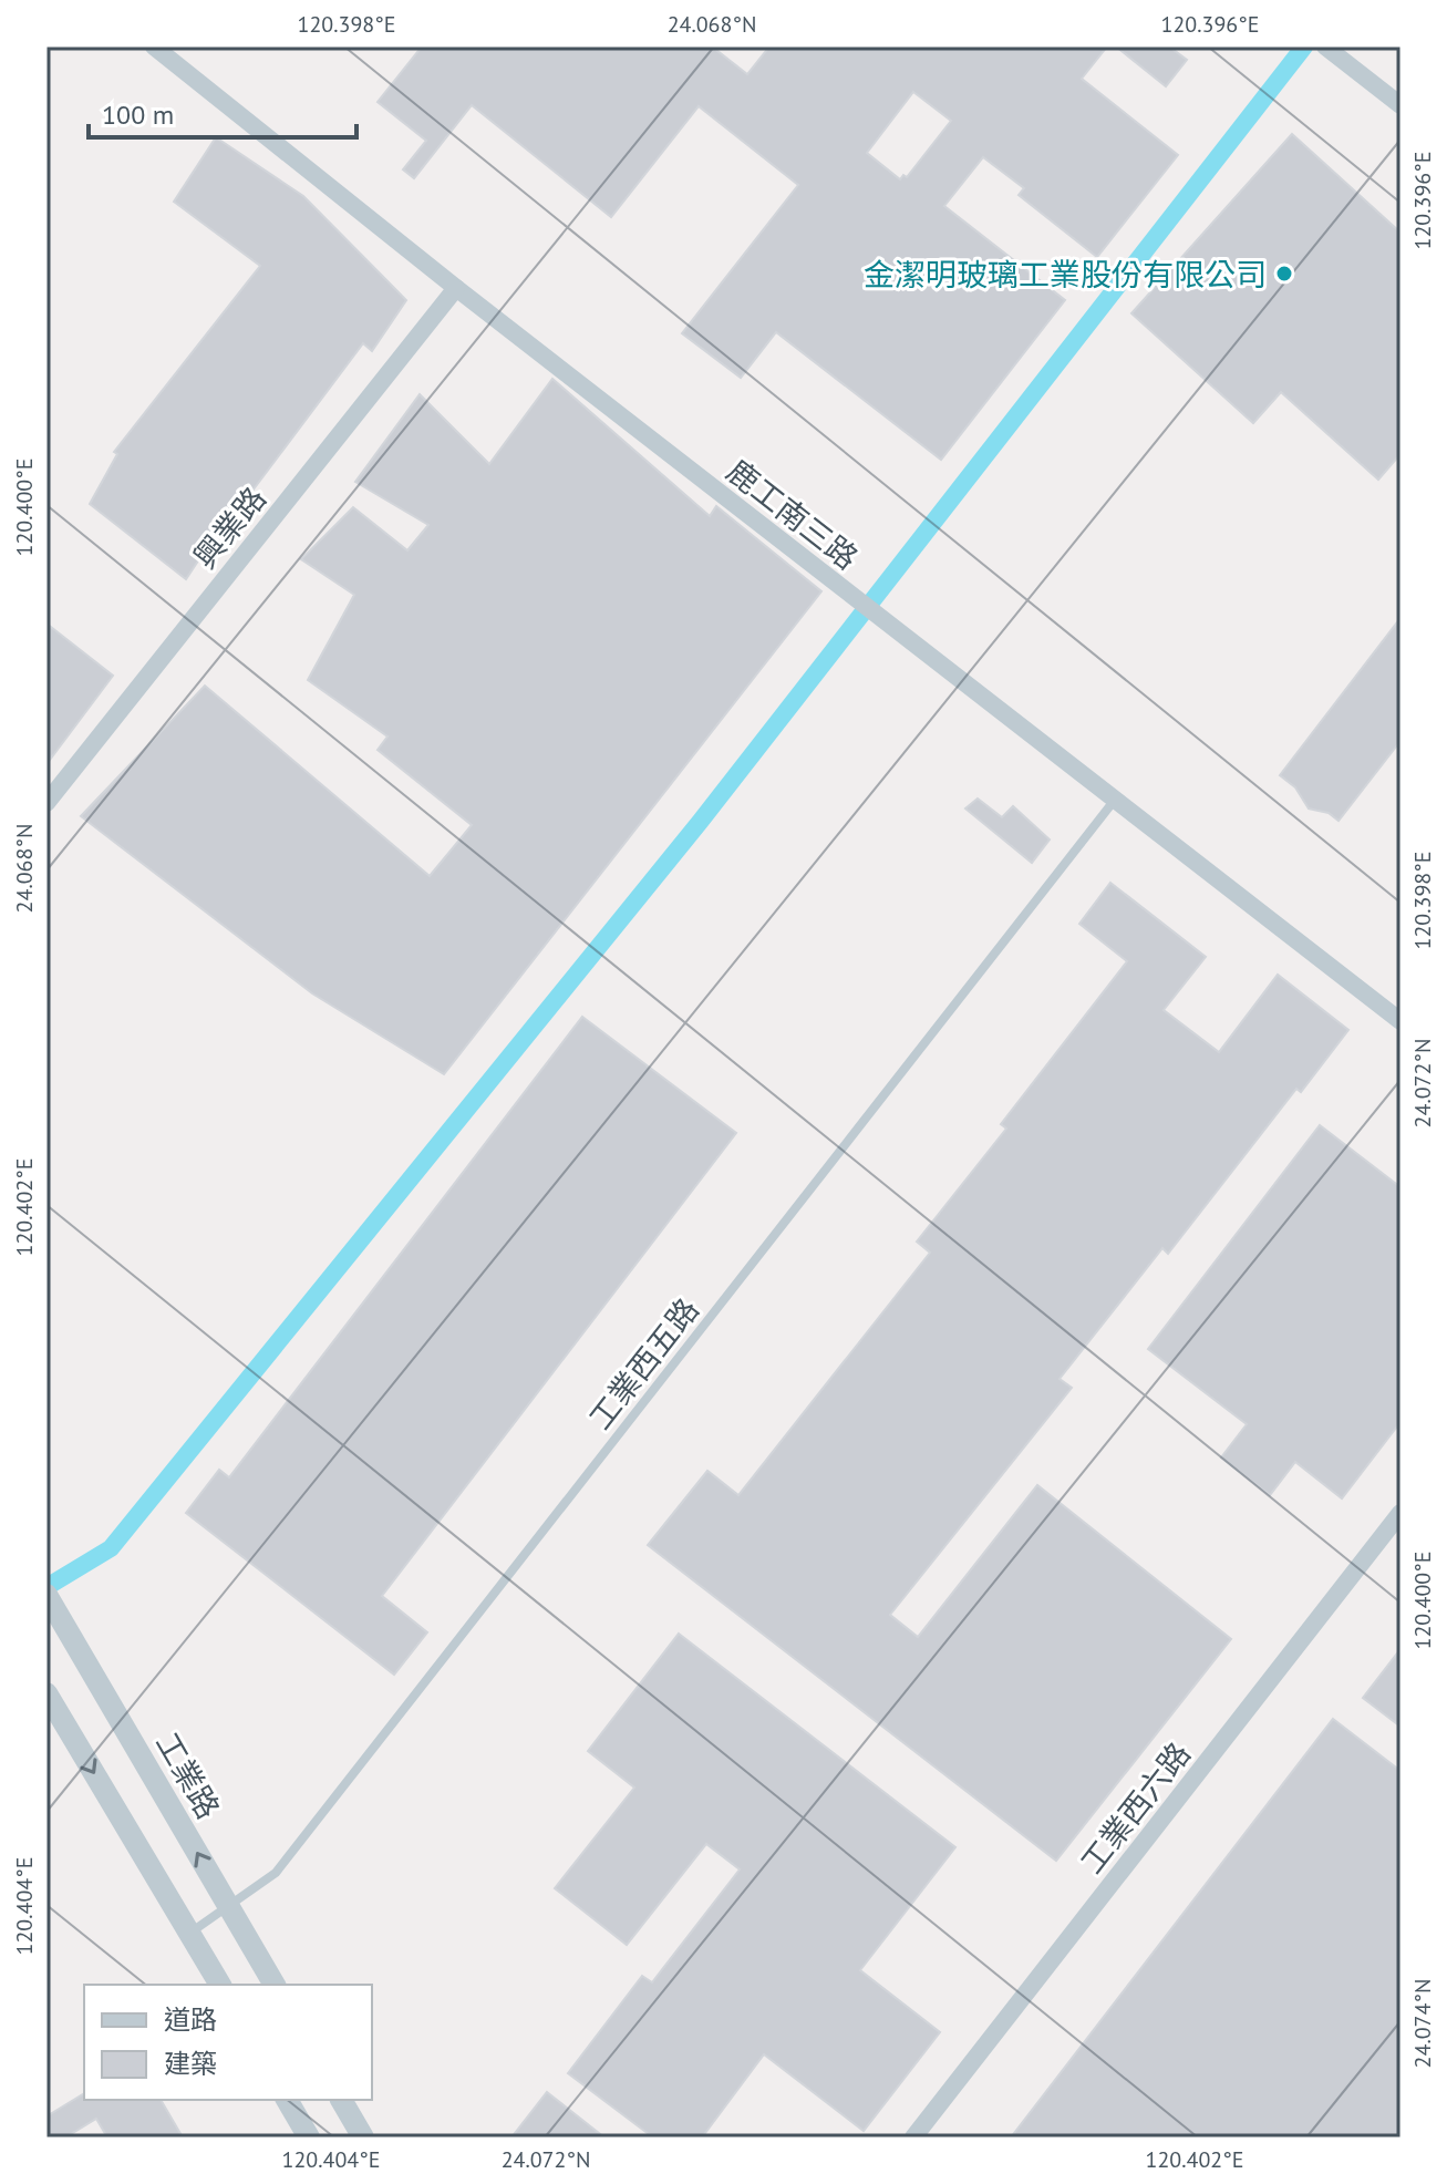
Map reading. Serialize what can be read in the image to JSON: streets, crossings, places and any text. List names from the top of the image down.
{
  "streets": {
    "street": [
      "鹿工南三路",
      "興業路",
      "工業路",
      "工業西六路"
    ],
    "lane": ["工業西五路"]
  },
  "crossings": [
    ["鹿工南三路", "興業路"],
    ["鹿工南三路", "工業西五路"],
    ["工業西五路", "工業路"]
  ],
  "places": ["金潔明玻璃工業股份有限公司"],
  "legend": ["道路", "建築"],
  "scale_bar": "100 m",
  "coordinates": [
    "120.398°E",
    "24.068°N",
    "120.396°E",
    "120.400°E",
    "24.072°N",
    "120.402°E",
    "120.404°E",
    "24.074°N"
  ]
}
